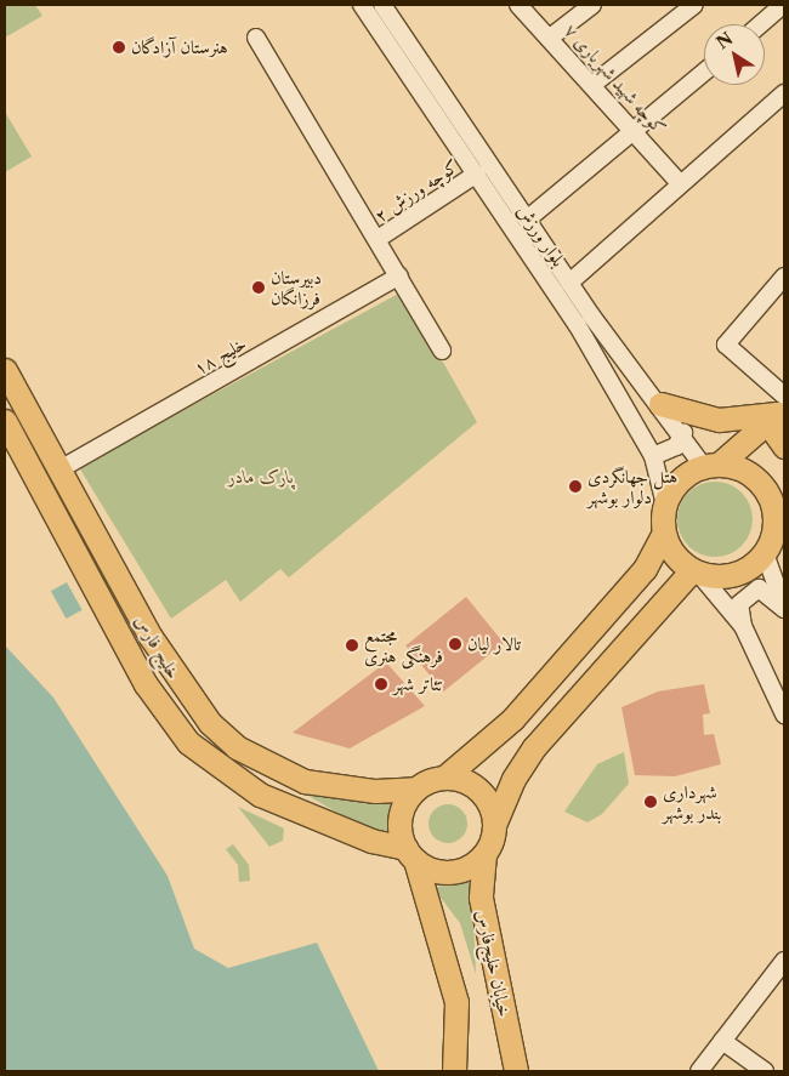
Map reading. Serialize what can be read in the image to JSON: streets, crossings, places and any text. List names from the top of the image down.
{
  "streets": {
    "main road": ["خلیج فارس", "خیابان خلیج‌فارس"],
    "street": [
      "کوچه شهید شهریاری ۷",
      "کوچه ورزش ۲",
      "بلوار ورزش",
      "خلیج ۱۸"
    ]
  },
  "crossings": [
    ["کوچه ورزش ۲", "بلوار ورزش"],
    ["خلیج ۱۸", "خلیج فارس"],
    ["خلیج فارس", "خیابان خلیج‌فارس"]
  ],
  "parks": ["پارک مادر"],
  "places": [
    "هنرستان آزادگان",
    "دبیرستان فرزانگان",
    "هتل جهانگردی دلوار بوشهر",
    "تالار لیان",
    "مجتمع فرهنگی هنری",
    "تئاتر شهر",
    "شهرداری بندر بوشهر"
  ],
  "north": "top left"
}
